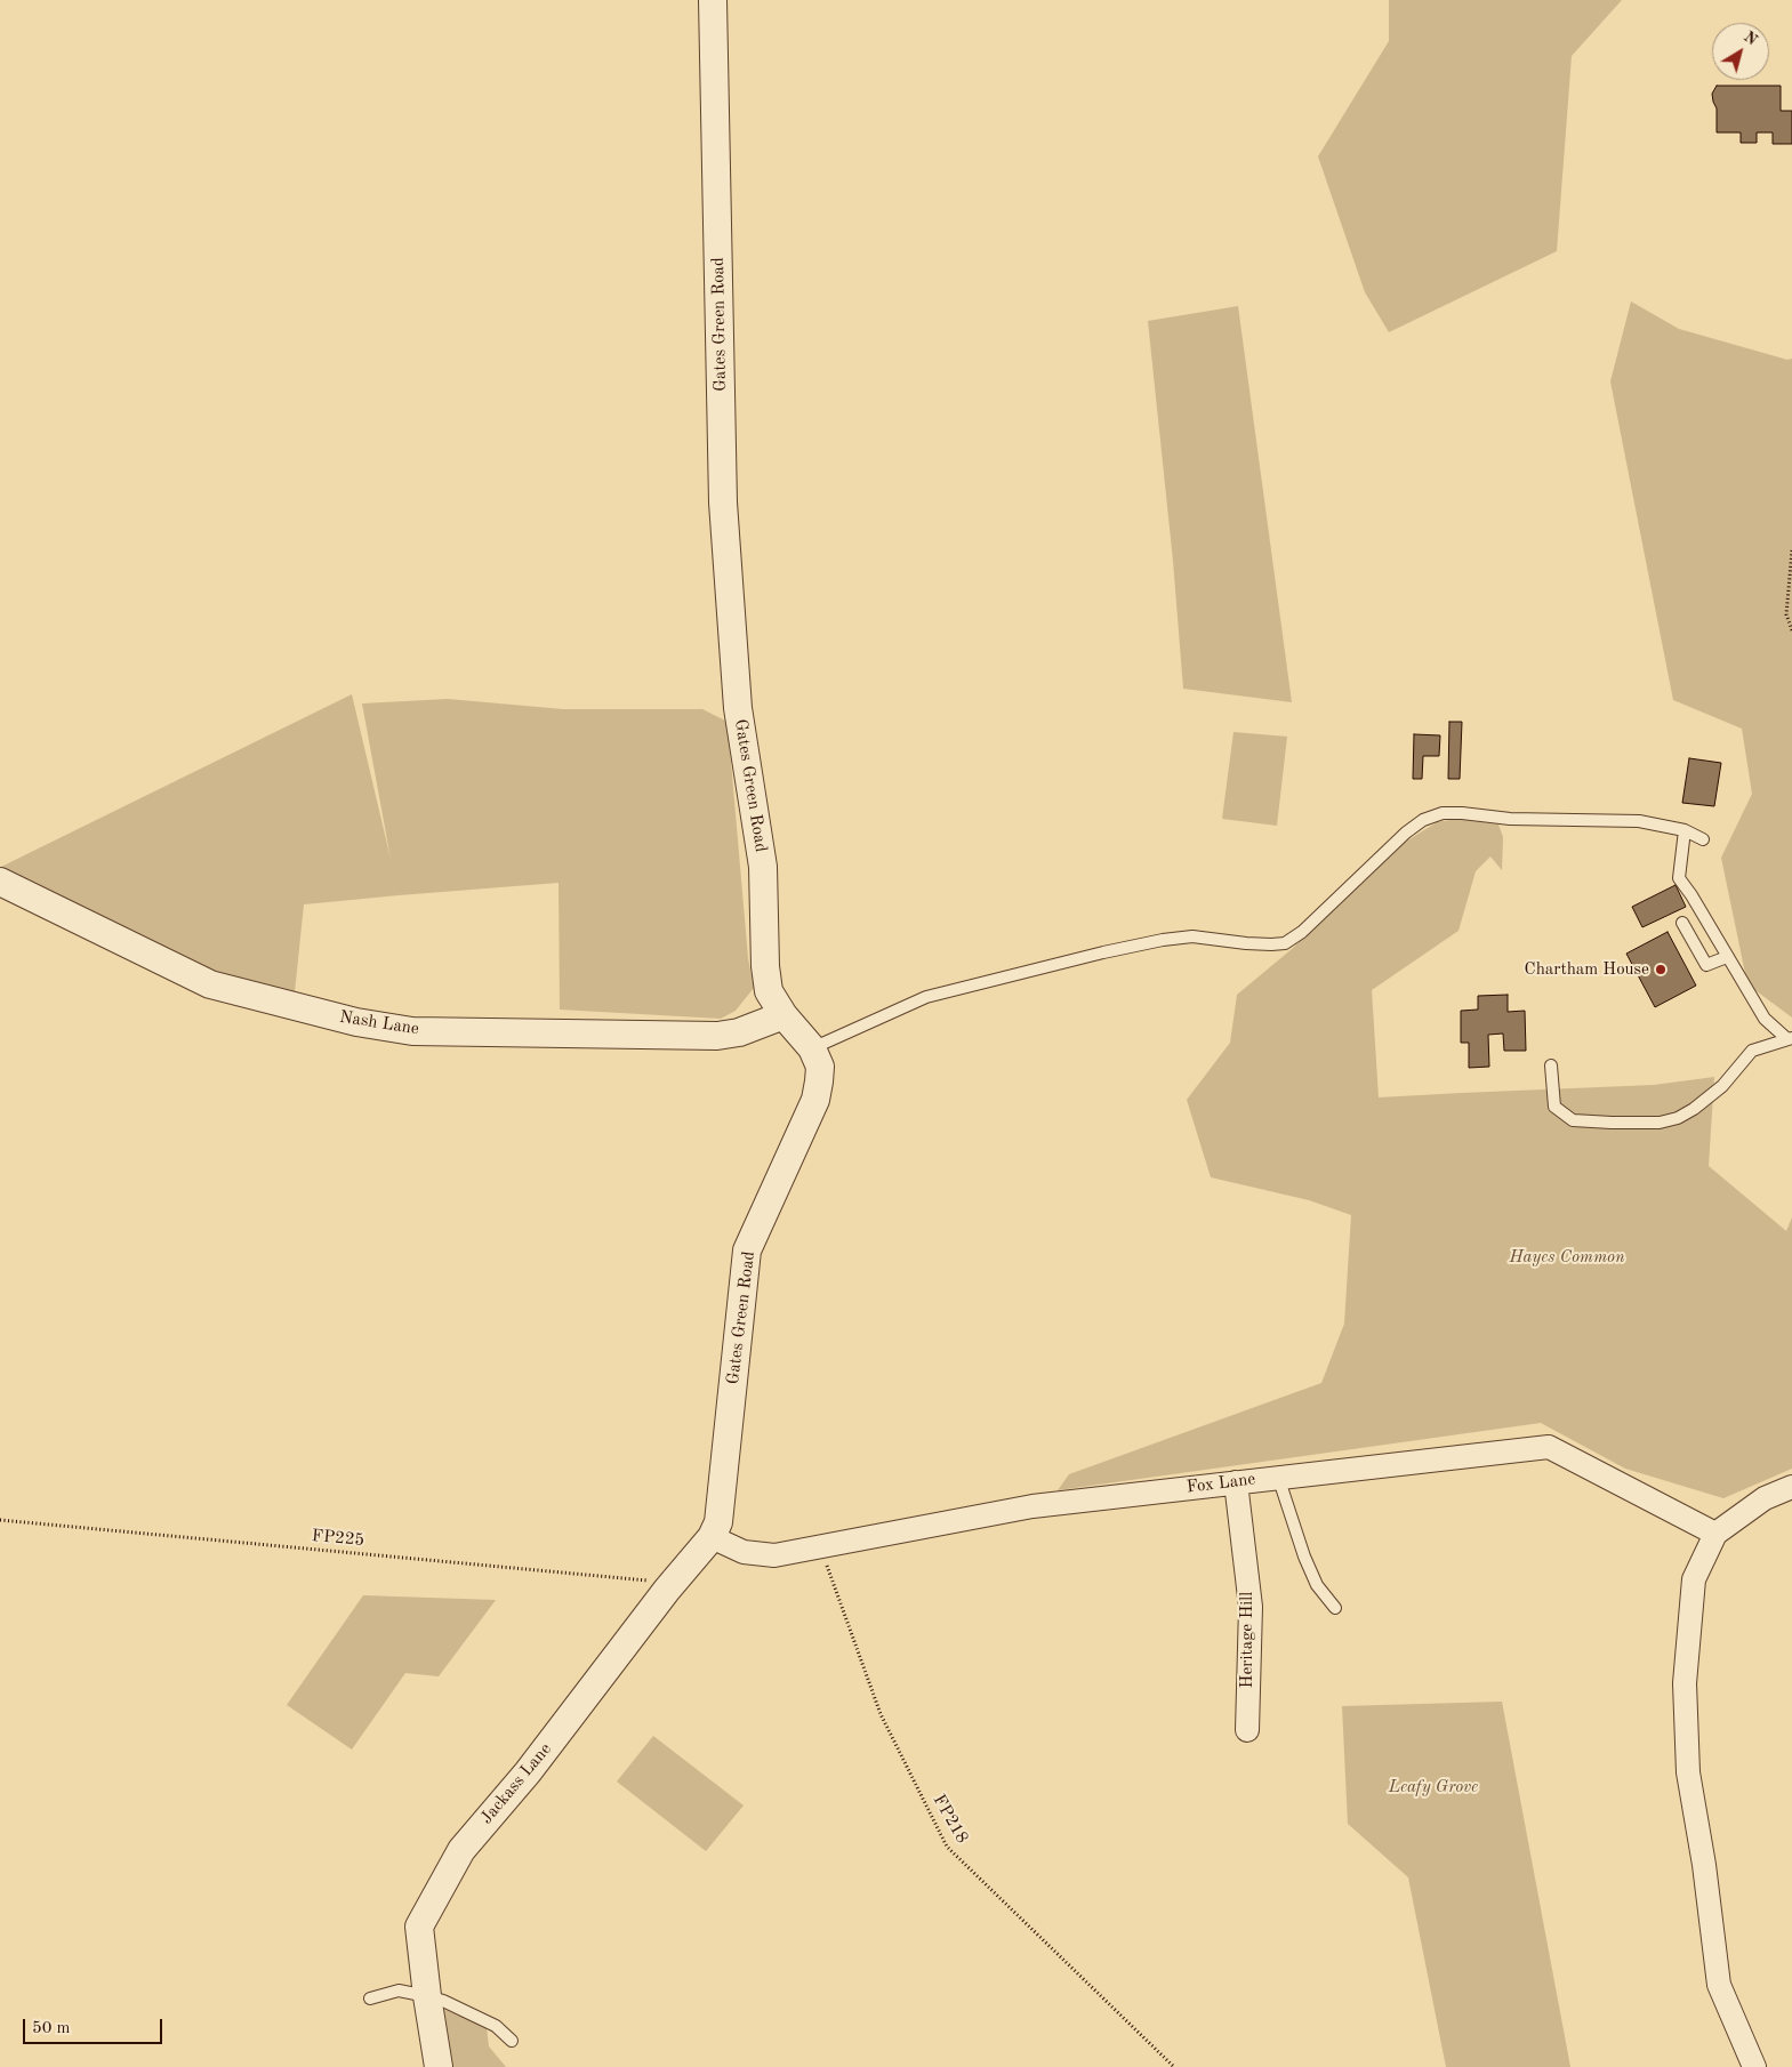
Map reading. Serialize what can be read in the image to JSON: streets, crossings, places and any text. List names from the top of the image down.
{
  "streets": {
    "street": [
      "Gates Green Road",
      "Nash Lane",
      "Fox Lane",
      "Heritage Hill",
      "Jackass Lane"
    ],
    "path": ["FP225", "FP218"]
  },
  "crossings": [
    ["Gates Green Road", "Nash Lane"],
    ["Gates Green Road", "Fox Lane"],
    ["Gates Green Road", "Jackass Lane"],
    ["Fox Lane", "Heritage Hill"],
    ["Fox Lane", "Jackass Lane"],
    ["Fox Lane", "FP218"],
    ["FP225", "Jackass Lane"]
  ],
  "parks": ["Hayes Common", "Leafy Grove"],
  "places": ["Chartham House"],
  "scale_bar": "50 m",
  "north": "top right"
}
